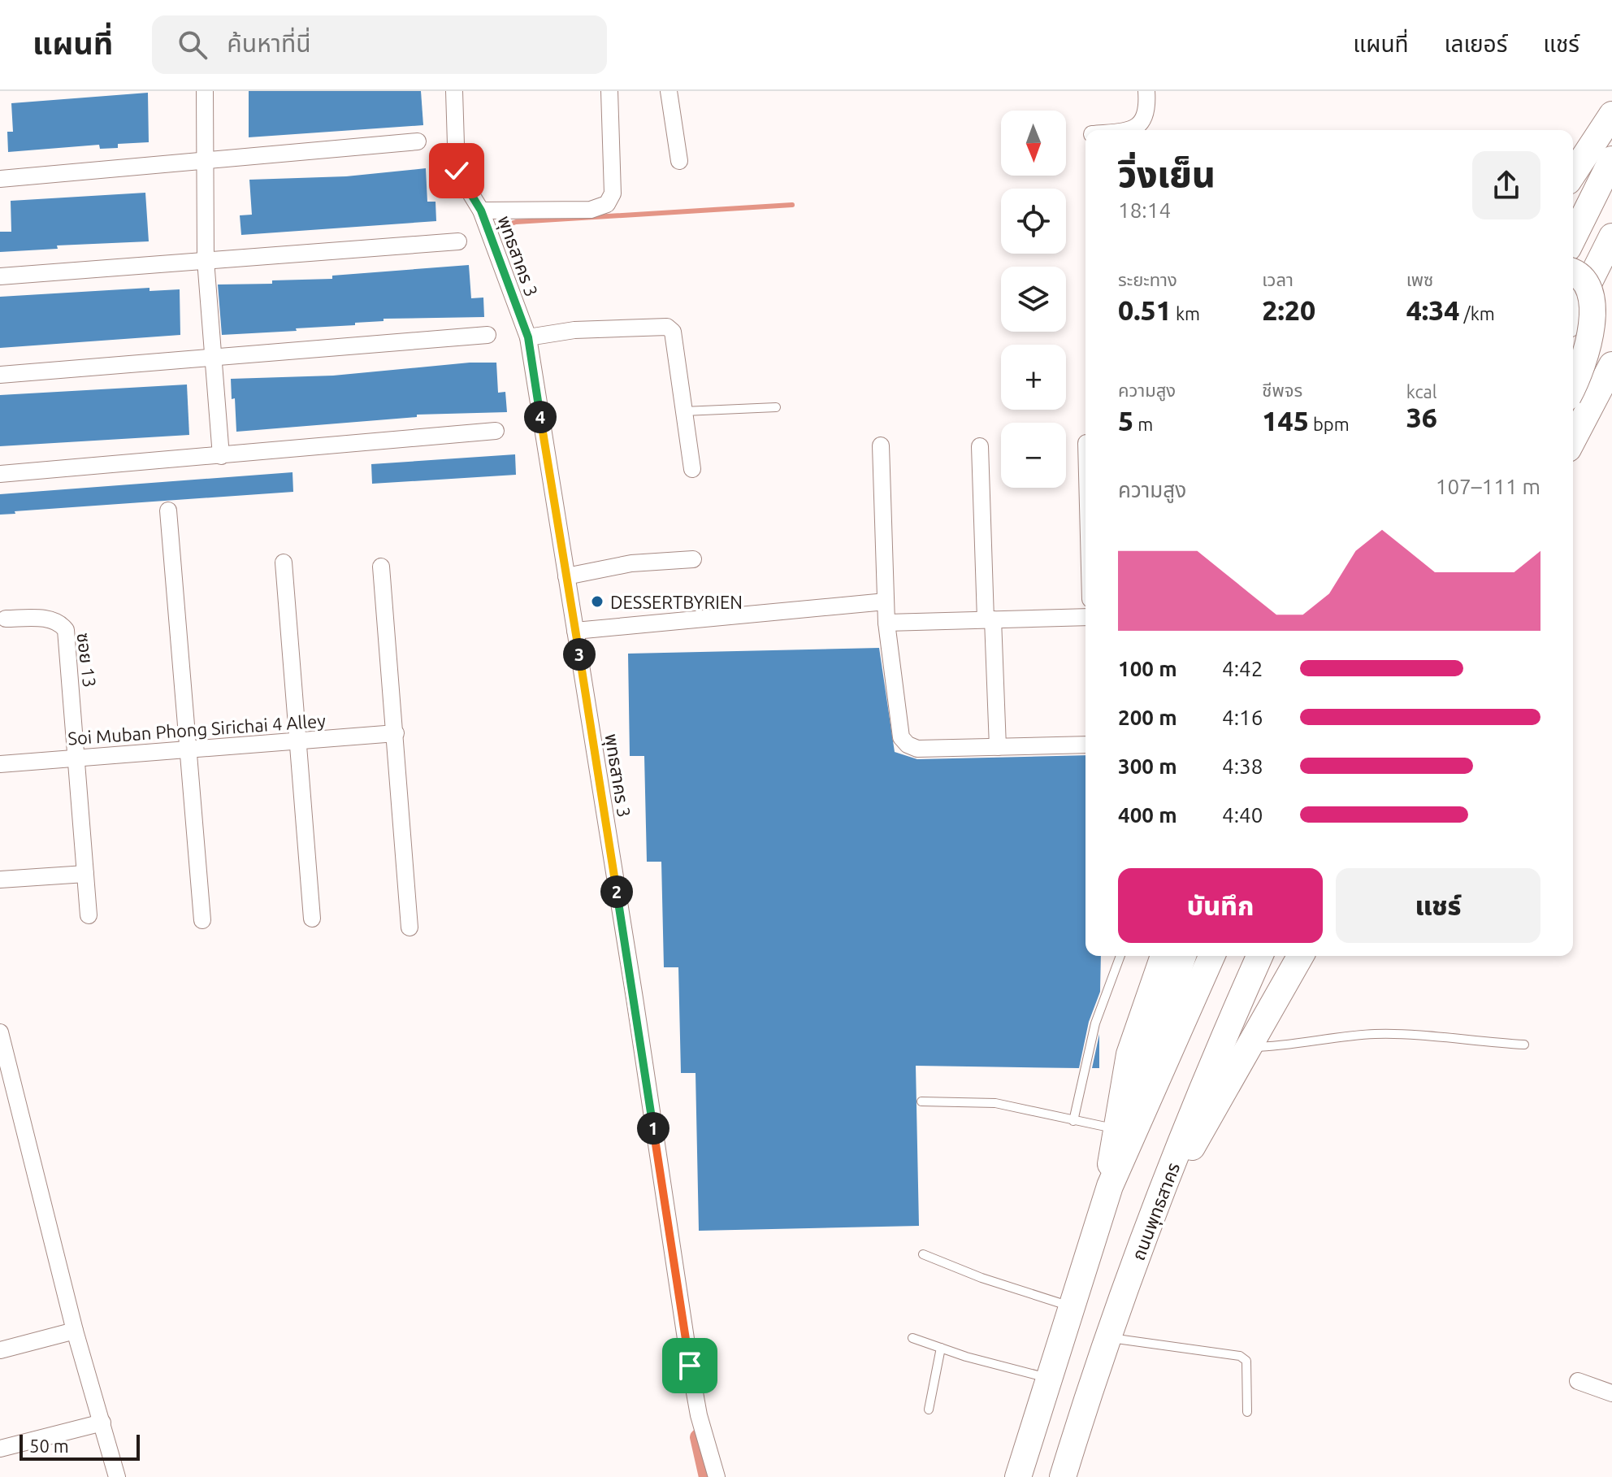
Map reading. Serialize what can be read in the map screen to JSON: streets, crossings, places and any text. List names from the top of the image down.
{
  "streets": {
    "main road": ["ถนนพุทธสาคร"],
    "street": ["พุทธสาคร 3", "ซอย 13", "Soi Muban Phong Sirichai 4 Alley"]
  },
  "crossings": [
    ["ซอย 13", "Soi Muban Phong Sirichai 4 Alley"]
  ],
  "places": ["DESSERTBYRIEN"],
  "scale_bar": "50 m",
  "north": "bottom",
  "page": {
    "header": "แผนที่",
    "search": "ค้นหาที่นี่",
    "nav": ["แผนที่", "เลเยอร์", "แชร์"],
    "map_buttons": ["+", "−"],
    "heading": ["วิ่งเย็น", "18:14"],
    "stats": [
      ["ระยะทาง", "0.51 km"],
      ["เวลา", "2:20"],
      ["เพซ", "4:34 /km"],
      ["ความสูง", "5 m"],
      ["ชีพจร", "145 bpm"],
      ["kcal", "36"]
    ],
    "pins": [
      "4",
      "3",
      "2",
      "1"
    ],
    "chart": ["ความสูง", "107–111 m"],
    "list": [
      {
        "name": "100 m",
        "note": "4:42"
      },
      {
        "name": "200 m",
        "note": "4:16"
      },
      {
        "name": "300 m",
        "note": "4:38"
      },
      {
        "name": "400 m",
        "note": "4:40"
      }
    ],
    "buttons": ["บันทึก", "แชร์"],
    "scale": "50 m"
  }
}
